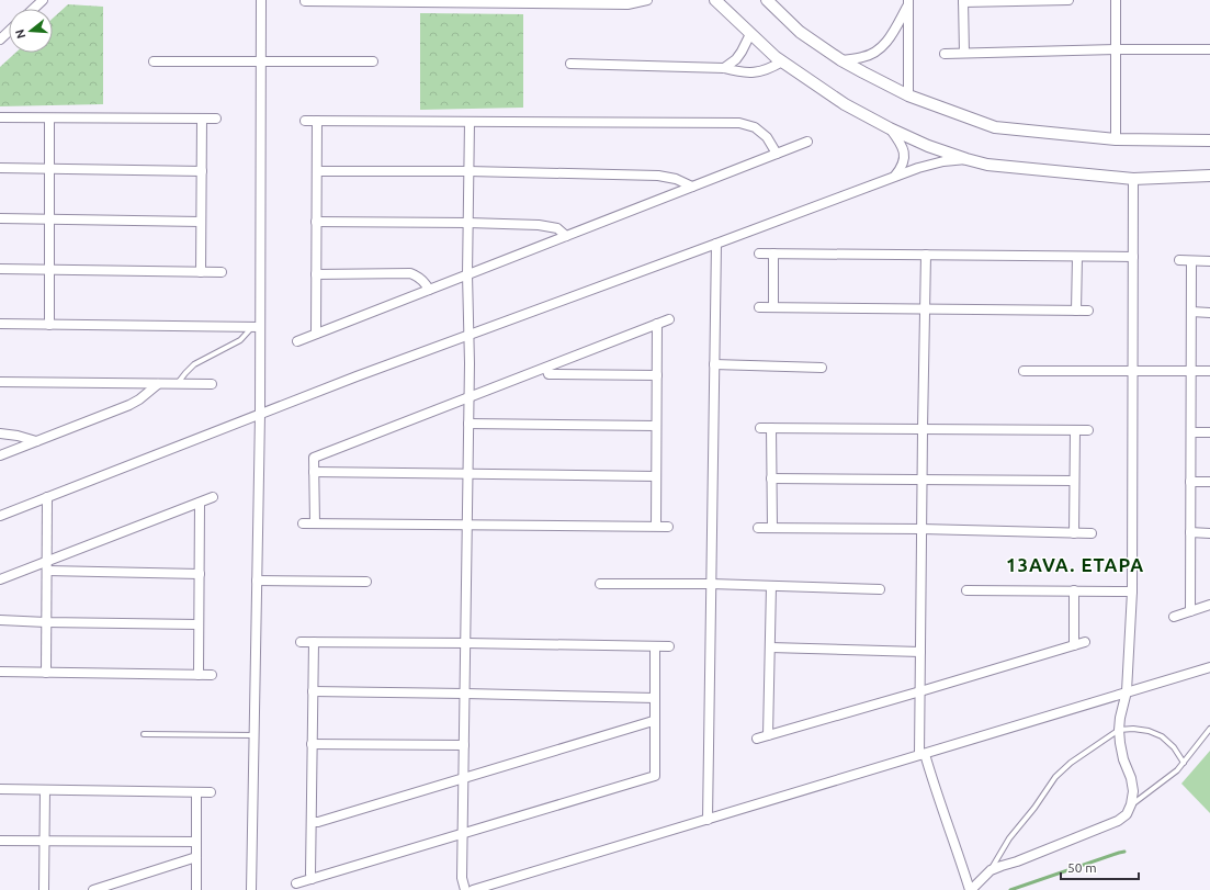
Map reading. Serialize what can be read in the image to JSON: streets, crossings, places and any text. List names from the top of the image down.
{
  "districts": ["13AVA. ETAPA"],
  "scale_bar": "50 m",
  "north": "left"
}
